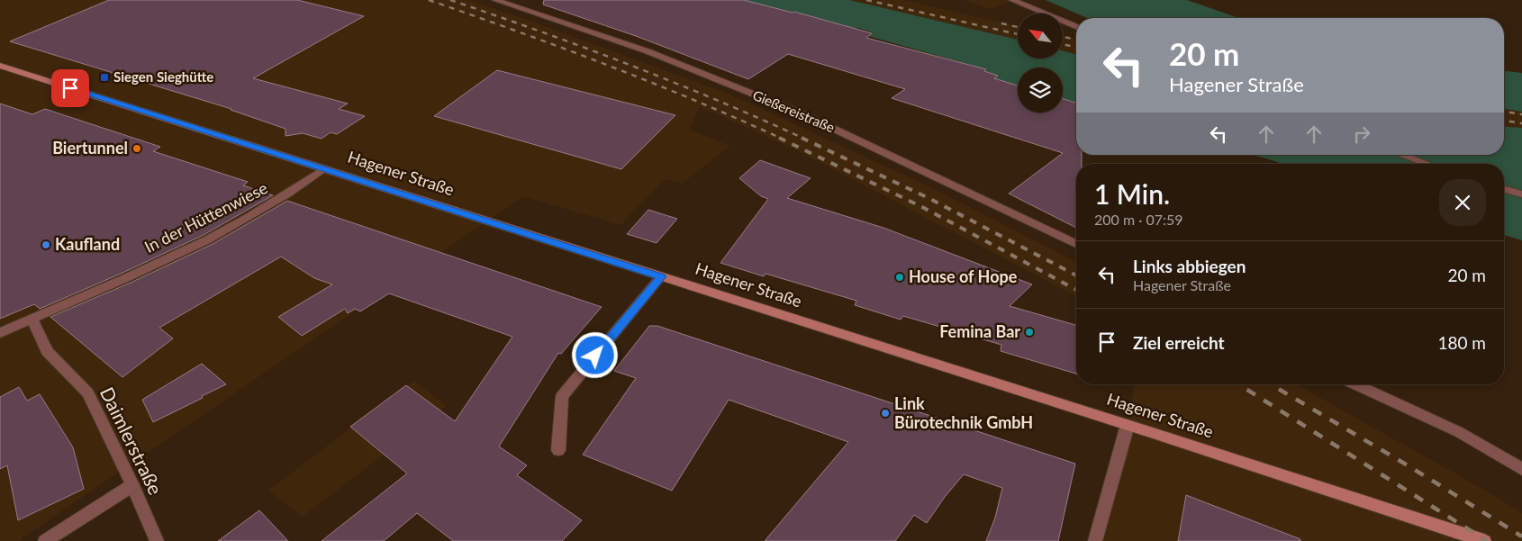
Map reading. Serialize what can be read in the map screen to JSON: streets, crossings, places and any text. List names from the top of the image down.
{
  "streets": {
    "main road": ["Hagener Straße"],
    "street": ["Gießereistraße", "In der Hüttenwiese", "Daimlerstraße"]
  },
  "crossings": [
    ["Hagener Straße", "In der Hüttenwiese"],
    ["In der Hüttenwiese", "Daimlerstraße"]
  ],
  "places": {
    "transit": ["Siegen Sieghütte"],
    "other": [
      "Biertunnel",
      "Kaufland",
      "House of Hope",
      "Femina Bar",
      "Link Bürotechnik GmbH"
    ]
  },
  "north": "top left",
  "page": {
    "turn": ["20 m", "Hagener Straße"],
    "heading": ["1 Min.", "200 m · 07:59"],
    "list": [
      {
        "name": "Links abbiegen",
        "note": "Hagener Straße",
        "value": "20 m"
      },
      {
        "name": "Ziel erreicht",
        "value": "180 m"
      }
    ]
  }
}
